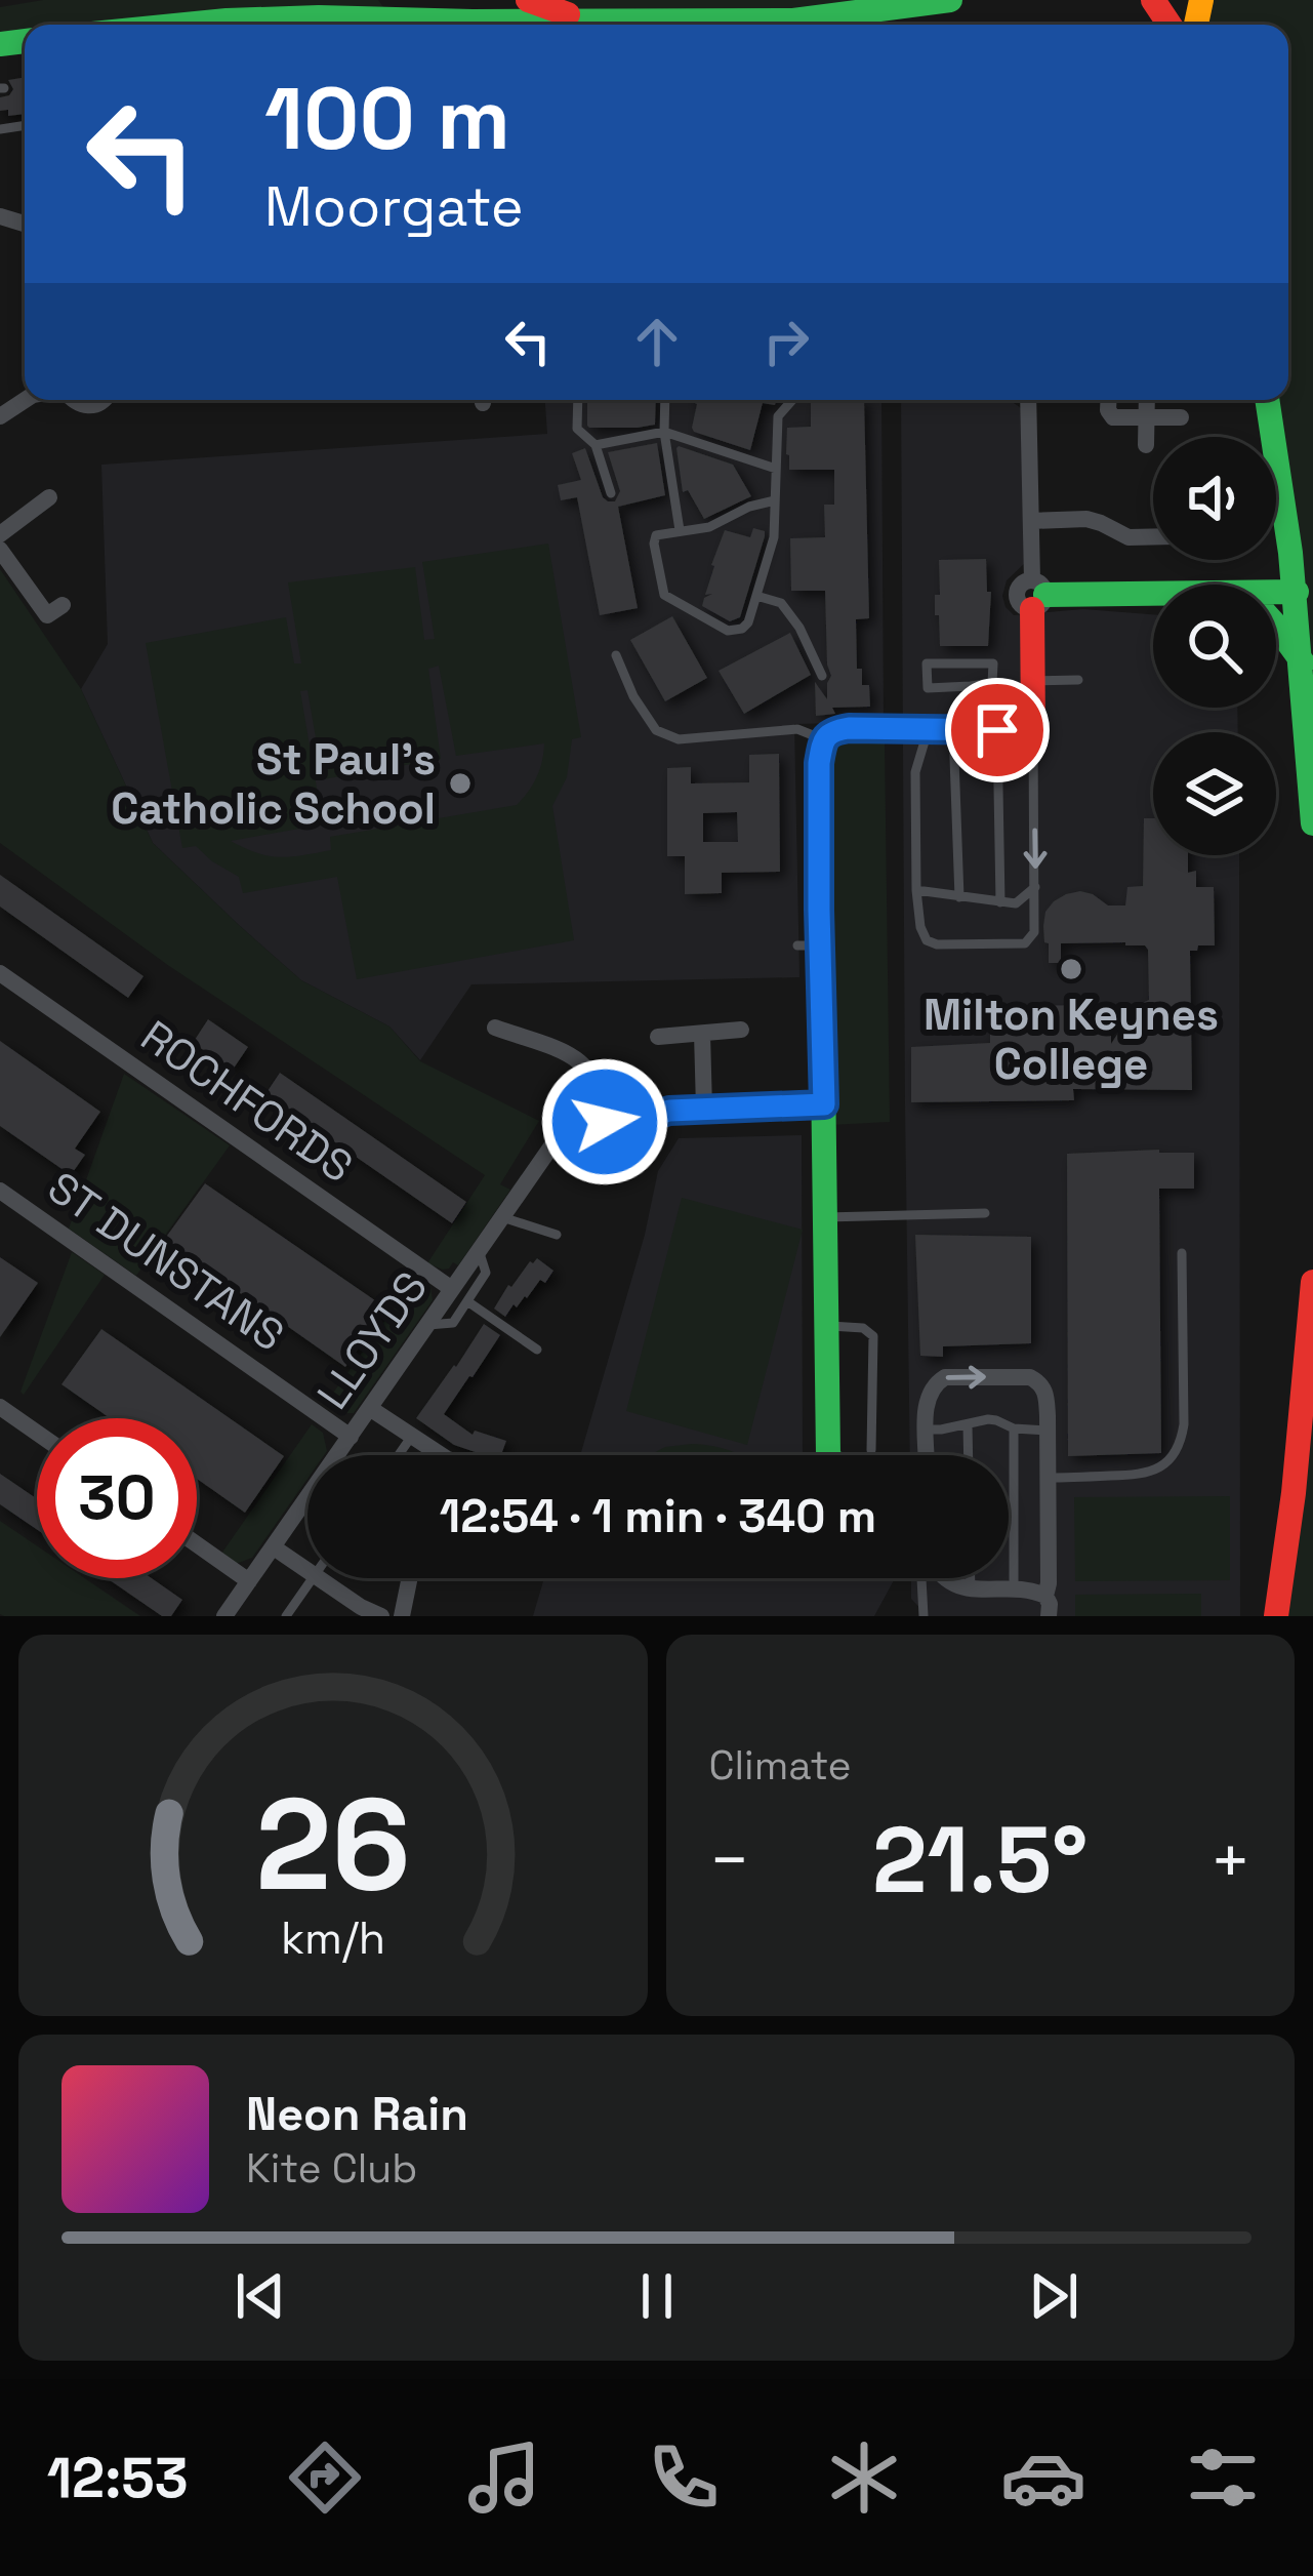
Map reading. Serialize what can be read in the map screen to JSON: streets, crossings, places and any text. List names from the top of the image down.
{
  "streets": {
    "street": ["ROCHFORDS", "ST DUNSTANS", "LLOYDS"]
  },
  "crossings": [
    ["ROCHFORDS", "LLOYDS"],
    ["ST DUNSTANS", "LLOYDS"]
  ],
  "places": ["St Paul's Catholic School", "Milton Keynes College"],
  "page": {
    "turn": ["100 m", "Moorgate"],
    "limit": "30",
    "trip": "12:54 · 1 min · 340 m",
    "tile": "Climate",
    "heat": ["−", "21.5°", "+"],
    "song": ["Neon Rain", "Kite Club"],
    "tabs": "12:53",
    "gauge": ["26", "km/h"]
  }
}
